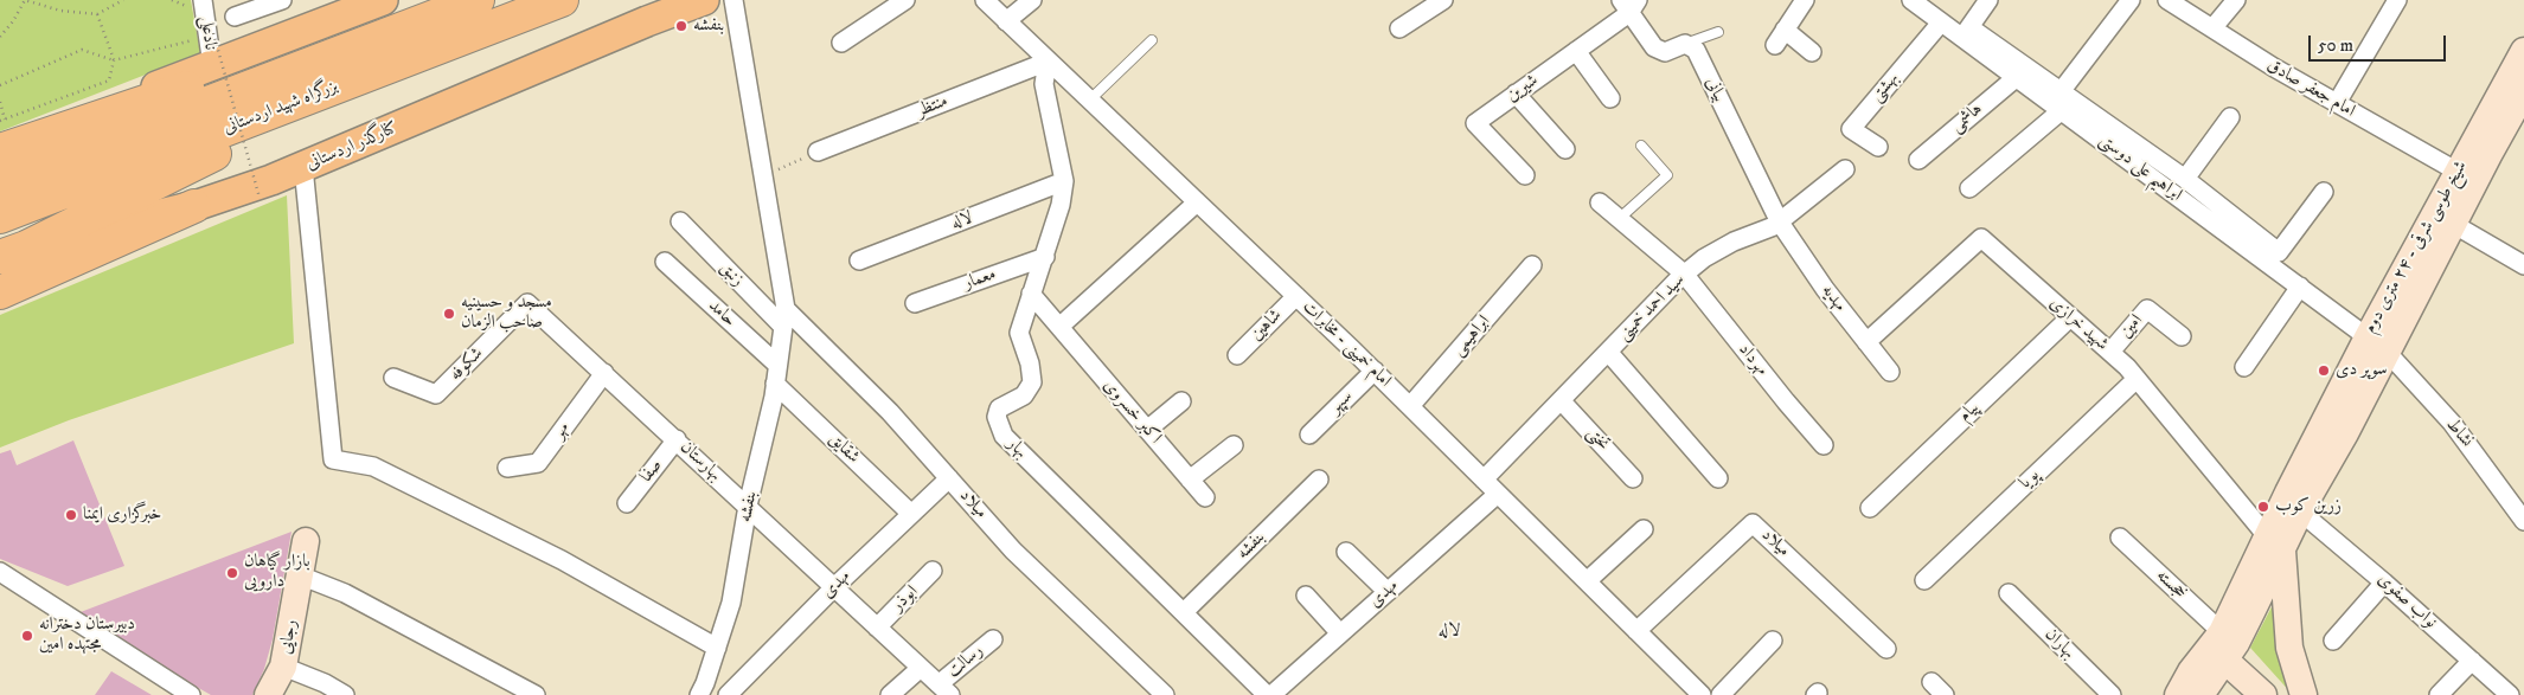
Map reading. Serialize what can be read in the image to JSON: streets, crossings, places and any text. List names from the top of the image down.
{
  "streets": {
    "highway": ["بزرگراه شهید اردستانی", "کنارگذر اردستانی"],
    "main road": ["شیخ طوسی شرقی - ۲۴ متری دوم", "رجایی"],
    "street": [
      "نادعلی",
      "بهشتی",
      "شیرین",
      "امام جعفر صادق",
      "بیانی",
      "منتظر",
      "هاشمی",
      "ابراهیم علی دوستی",
      "لاله",
      "زنبق",
      "معمار",
      "مهدیه",
      "سید احمد خمینی",
      "حامد",
      "شهید خرازی",
      "شاهین",
      "امین",
      "ابراهیمی",
      "امام خمینی - مخابرات",
      "مهرداد",
      "شکوفه",
      "سپهر",
      "اکبر خسروی",
      "پیام",
      "مهر",
      "نشاط",
      "تختی",
      "شقایق",
      "بهار",
      "بهارستان",
      "صفا",
      "پویا",
      "میلاد",
      "بنفشه",
      "مهدی",
      "خجسته",
      "ابوذر",
      "نواب صفوی",
      "بهاران",
      "رسالت"
    ]
  },
  "crossings": [
    ["بهشتی", "ابراهیم علی دوستی"],
    ["امام جعفر صادق", "شیخ طوسی شرقی - ۲۴ متری دوم"],
    ["بیانی", "مهدیه"],
    ["بیانی", "سید احمد خمینی"],
    ["منتظر", "امام خمینی - مخابرات"],
    ["منتظر", "بهار"],
    ["هاشمی", "ابراهیم علی دوستی"],
    ["ابراهیم علی دوستی", "شیخ طوسی شرقی - ۲۴ متری دوم"],
    ["ابراهیم علی دوستی", "نشاط"],
    ["لاله", "بهار"],
    ["شیخ طوسی شرقی - ۲۴ متری دوم", "شهید خرازی"],
    ["شیخ طوسی شرقی - ۲۴ متری دوم", "نشاط"],
    ["شیخ طوسی شرقی - ۲۴ متری دوم", "خجسته"],
    ["شیخ طوسی شرقی - ۲۴ متری دوم", "نواب صفوی"],
    ["زنبق", "بنفشه"],
    ["معمار", "بهار"],
    ["مهدیه", "سید احمد خمینی"],
    ["مهدیه", "شهید خرازی"],
    ["سید احمد خمینی", "امام خمینی - مخابرات"],
    ["سید احمد خمینی", "مهرداد"],
    ["سید احمد خمینی", "تختی"],
    ["حامد", "بنفشه"],
    ["شهید خرازی", "امین"],
    ["شهید خرازی", "پیام"],
    ["شهید خرازی", "پویا"],
    ["شاهین", "امام خمینی - مخابرات"],
    ["ابراهیمی", "امام خمینی - مخابرات"],
    ["امام خمینی - مخابرات", "سپهر"],
    ["امام خمینی - مخابرات", "بهار"],
    ["امام خمینی - مخابرات", "میلاد"],
    ["امام خمینی - مخابرات", "مهدی"],
    ["شکوفه", "بهارستان"],
    ["اکبر خسروی", "بهار"],
    ["مهر", "بهارستان"],
    ["شقایق", "بنفشه"],
    ["شقایق", "مهدی"],
    ["بهار", "بنفشه"],
    ["بهار", "مهدی"],
    ["بهارستان", "صفا"],
    ["بهارستان", "بنفشه"],
    ["بهارستان", "مهدی"],
    ["بهارستان", "ابوذر"],
    ["بهارستان", "رسالت"],
    ["میلاد", "بنفشه"],
    ["میلاد", "مهدی"]
  ],
  "districts": ["لاله"],
  "places": [
    "بنفشه",
    "مسجد و حسینیه صاحب الزمان",
    "سوپر دی",
    "زرین کوب",
    "خبرگزاری ایمنا",
    "بازار گیاهان دارویی",
    "دبیرستان دخترانه مجتهده امین"
  ],
  "scale_bar": "50 m"
}
